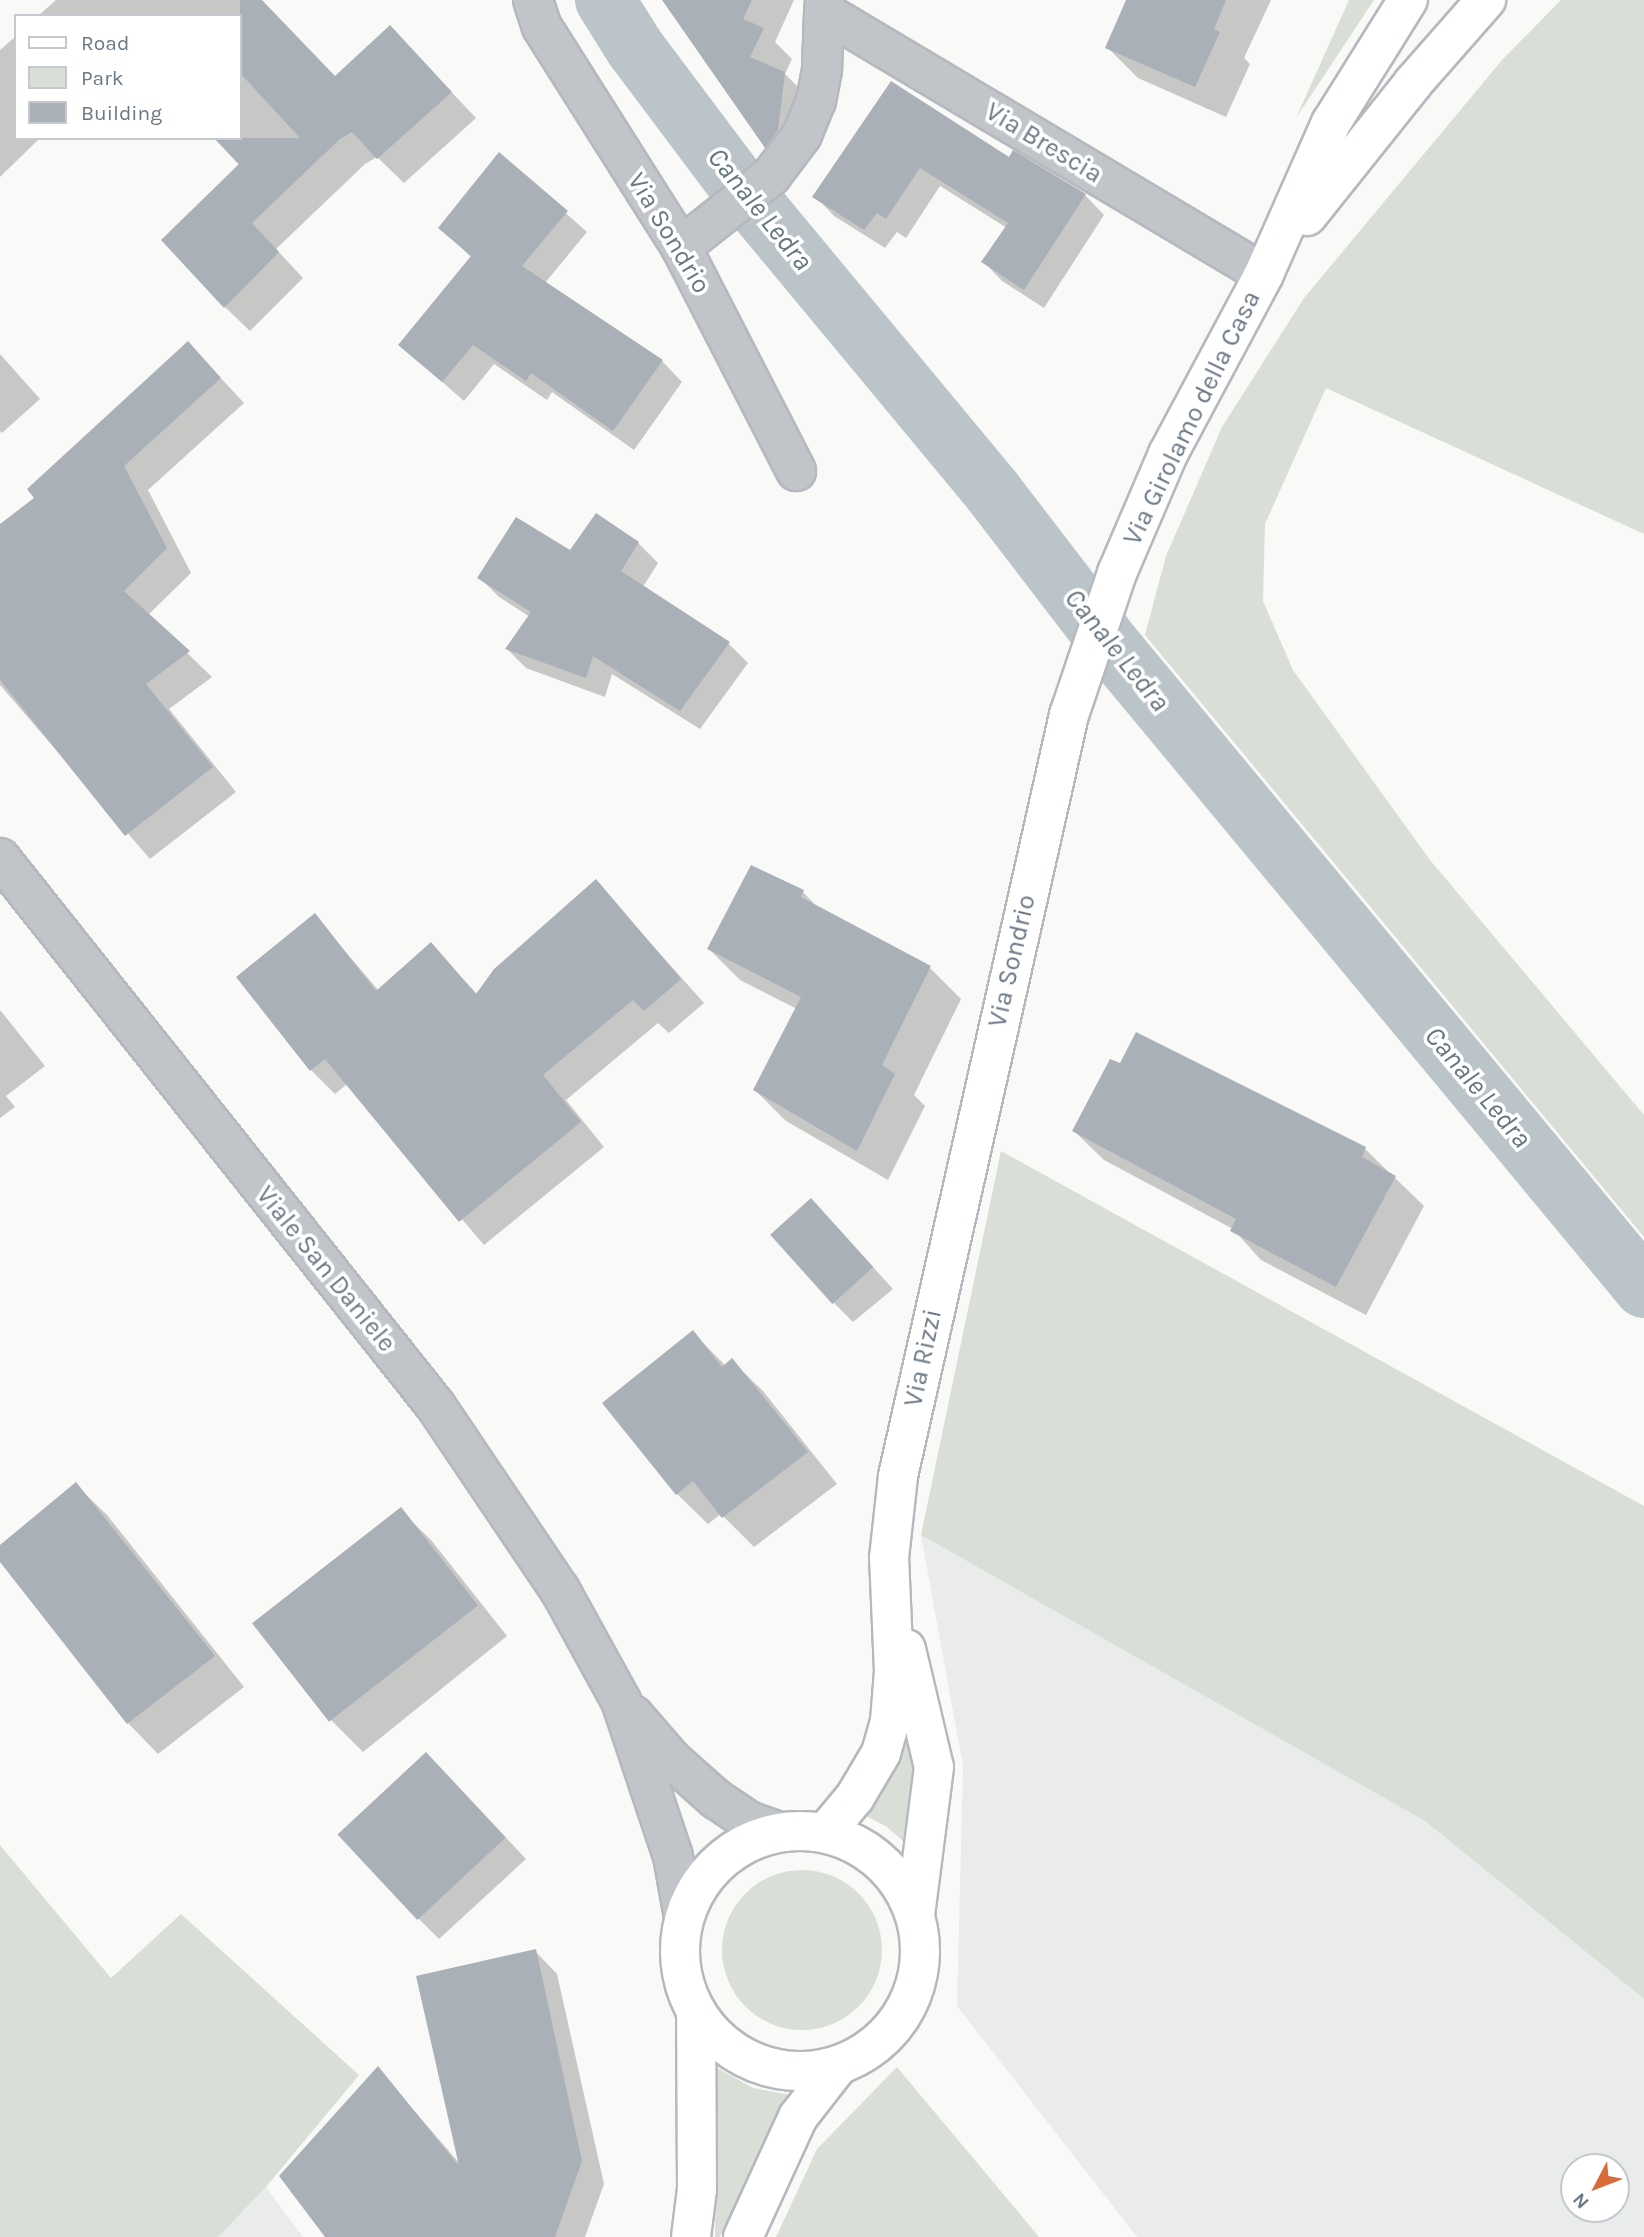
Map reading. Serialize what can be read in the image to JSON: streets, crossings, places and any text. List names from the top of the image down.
{
  "streets": {
    "main road": [
      "Via Sondrio",
      "Via Girolamo della Casa",
      "Viale San Daniele",
      "Via Rizzi"
    ],
    "street": ["Via Brescia"]
  },
  "crossings": [
    ["Via Brescia", "Via Sondrio"],
    ["Via Brescia", "Via Girolamo della Casa"],
    ["Via Sondrio", "Via Girolamo della Casa"],
    ["Via Sondrio", "Via Rizzi"],
    ["Viale San Daniele", "Via Rizzi"]
  ],
  "water": ["Canale Ledra"],
  "legend": ["Road", "Park", "Building"],
  "north": "bottom left"
}
